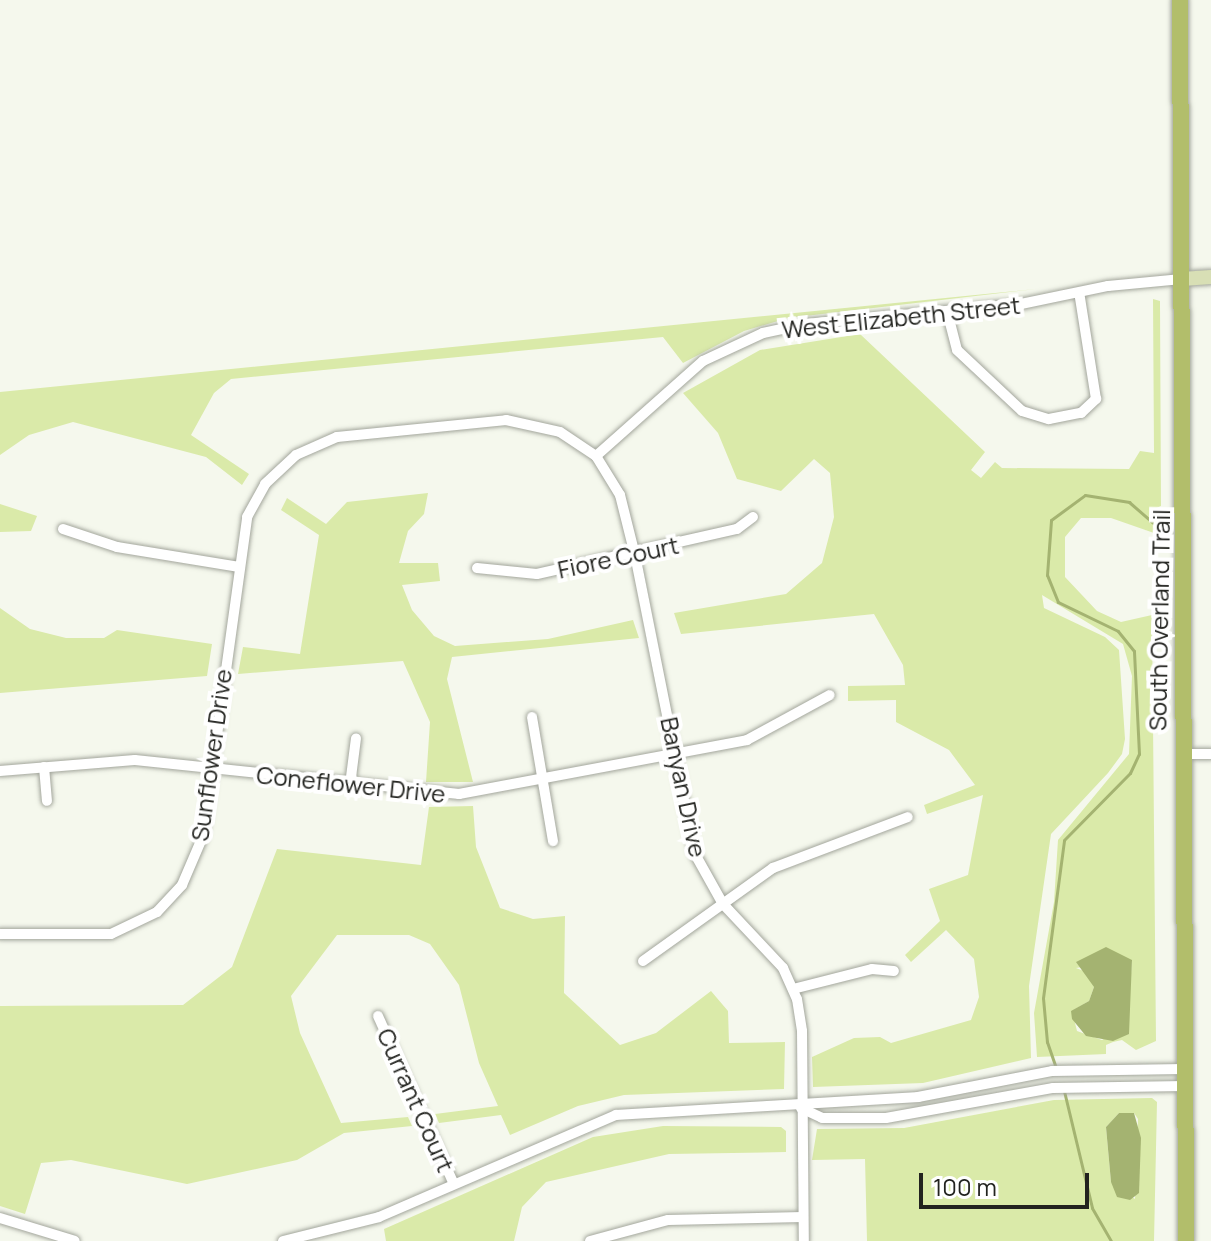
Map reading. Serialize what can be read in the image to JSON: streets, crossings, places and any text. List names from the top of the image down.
{
  "streets": {
    "main road": ["West Elizabeth Street", "South Overland Trail"],
    "street": [
      "Fiore Court",
      "Sunflower Drive",
      "Coneflower Drive",
      "Banyan Drive",
      "Currant Court"
    ]
  },
  "crossings": [
    ["West Elizabeth Street", "South Overland Trail"],
    ["West Elizabeth Street", "Banyan Drive"],
    ["Fiore Court", "Banyan Drive"],
    ["Sunflower Drive", "Coneflower Drive"],
    ["Coneflower Drive", "Banyan Drive"]
  ],
  "scale_bar": "100 m"
}
